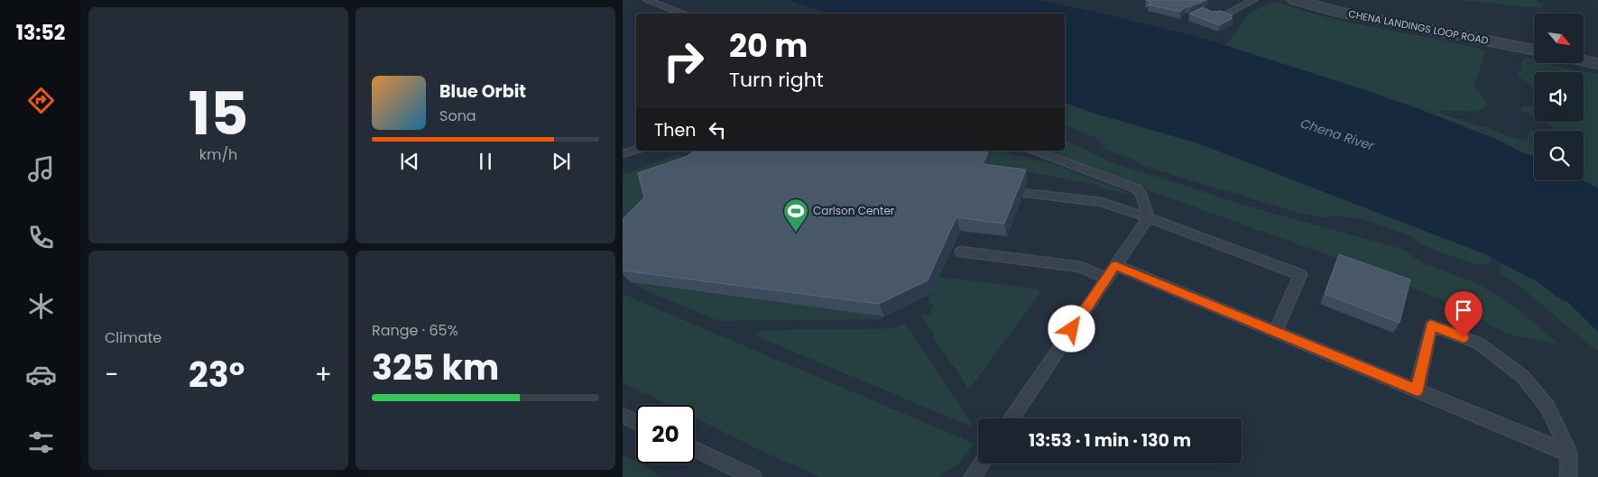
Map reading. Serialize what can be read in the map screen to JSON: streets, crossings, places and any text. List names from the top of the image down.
{
  "streets": {
    "street": ["CHENA LANDINGS LOOP ROAD"]
  },
  "water": ["Chena River"],
  "places": {
    "sports": ["Carlson Center"]
  },
  "north": "bottom right",
  "page": {
    "tabs": "13:52",
    "tile": [
      ["15", "km/h"],
      "Climate",
      ["Range · 65%", "325 km"]
    ],
    "turn": ["20 m", "Turn right"],
    "song": ["Blue Orbit", "Sona"],
    "then": "Then",
    "heat": ["−", "23°", "+"],
    "limit": "20",
    "trip": "13:53 · 1 min · 130 m"
  }
}
